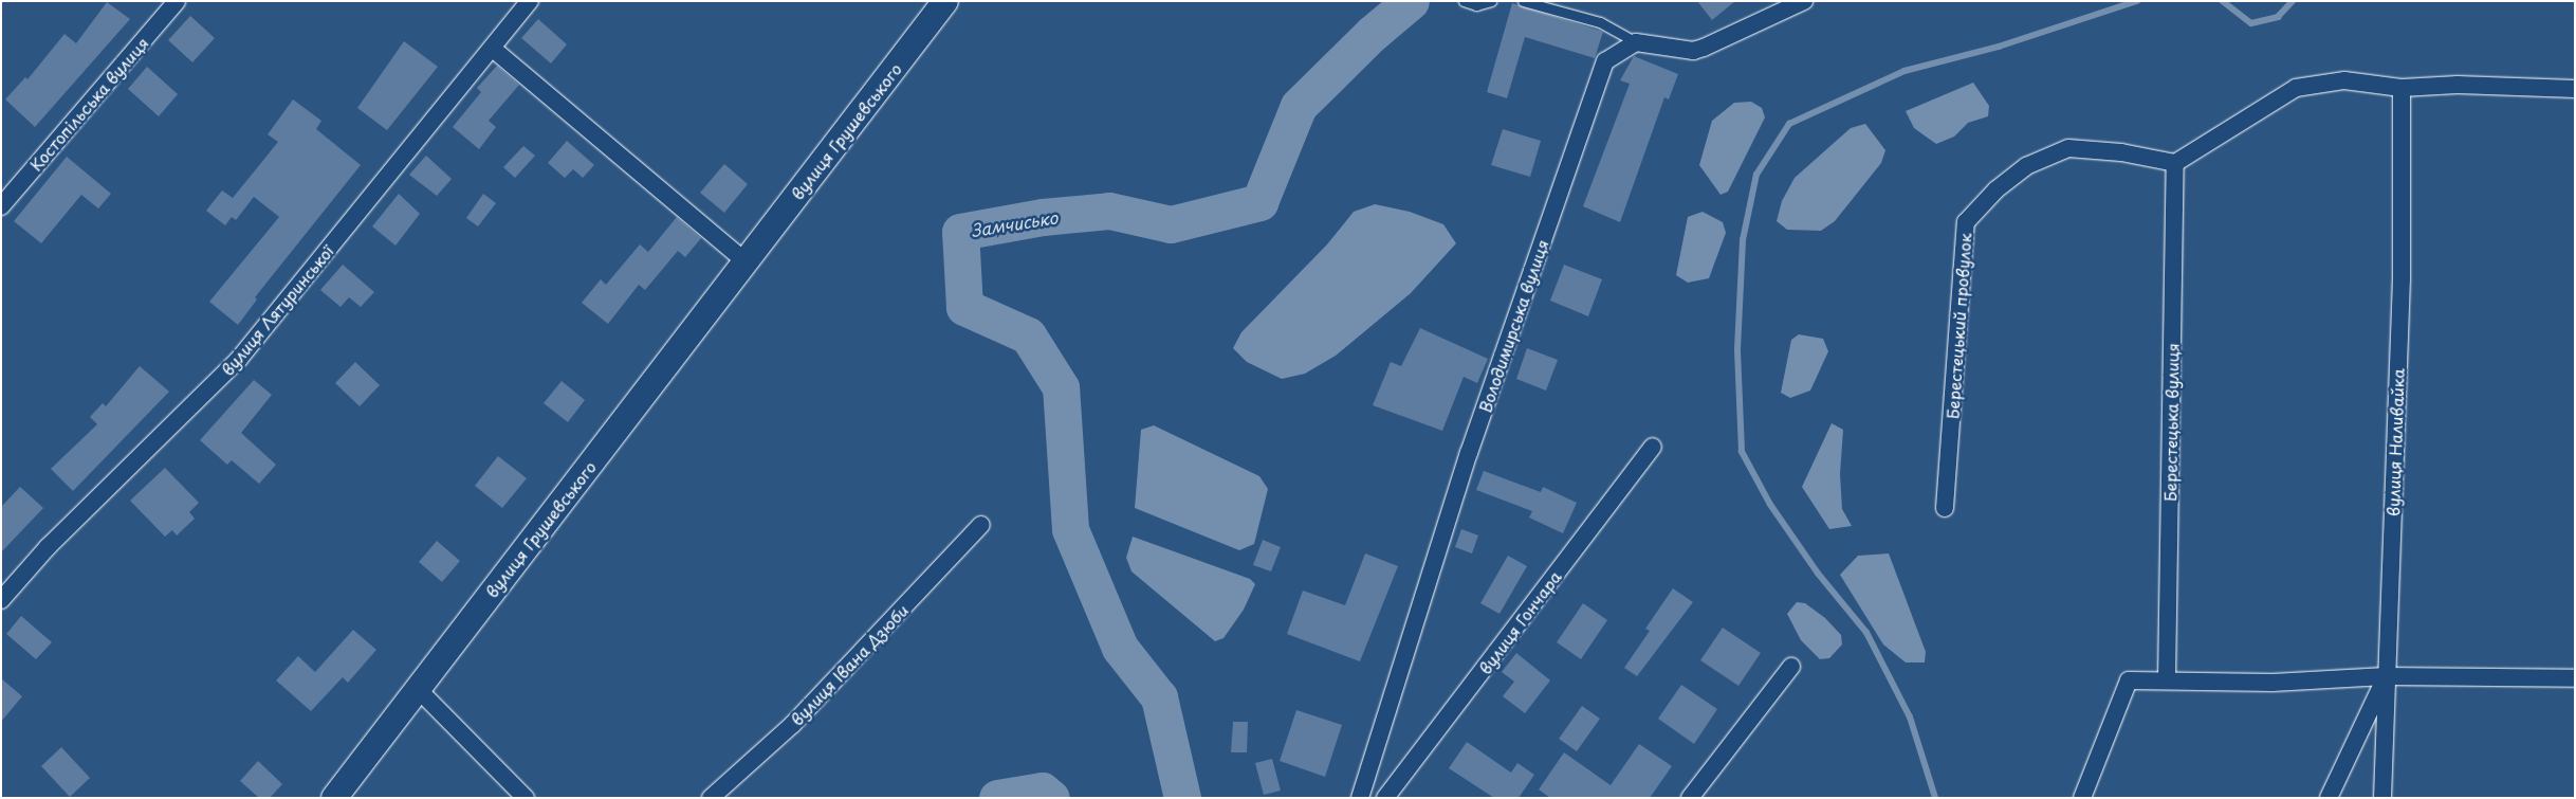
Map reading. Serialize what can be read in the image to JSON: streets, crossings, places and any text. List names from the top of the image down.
{
  "streets": {
    "street": [
      "Костопільська вулиця",
      "вулиця Грушевського",
      "вулиця Лятуринської",
      "Володимирська вулиця",
      "Берестецький провулок",
      "Берестецька вулиця",
      "вулиця Наливайка",
      "вулиця Гончара",
      "вулиця Івана Дзюби"
    ]
  },
  "crossings": [
    ["Берестецький провулок", "Берестецька вулиця"]
  ],
  "water": ["Замчисько"]
}
